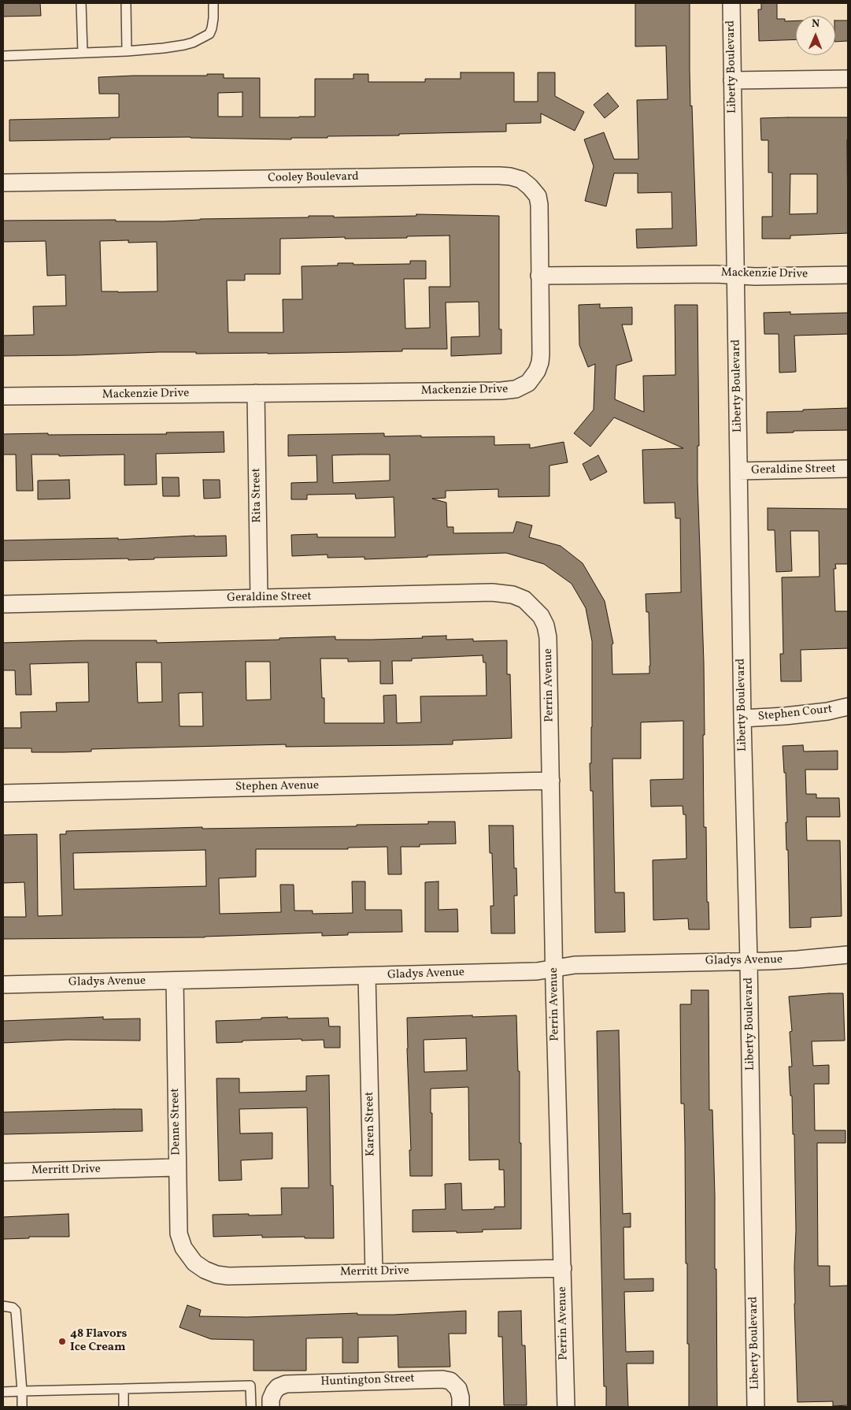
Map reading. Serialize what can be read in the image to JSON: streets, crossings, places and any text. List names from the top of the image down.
{
  "streets": {
    "street": [
      "Liberty Boulevard",
      "Cooley Boulevard",
      "Mackenzie Drive",
      "Geraldine Street",
      "Rita Street",
      "Perrin Avenue",
      "Stephen Court",
      "Stephen Avenue",
      "Gladys Avenue",
      "Denne Street",
      "Karen Street",
      "Merritt Drive",
      "Huntington Street"
    ]
  },
  "crossings": [
    ["Liberty Boulevard", "Mackenzie Drive"],
    ["Liberty Boulevard", "Geraldine Street"],
    ["Liberty Boulevard", "Stephen Court"],
    ["Liberty Boulevard", "Gladys Avenue"],
    ["Cooley Boulevard", "Mackenzie Drive"],
    ["Mackenzie Drive", "Rita Street"],
    ["Geraldine Street", "Rita Street"],
    ["Geraldine Street", "Perrin Avenue"],
    ["Perrin Avenue", "Stephen Avenue"],
    ["Perrin Avenue", "Gladys Avenue"],
    ["Perrin Avenue", "Merritt Drive"],
    ["Gladys Avenue", "Denne Street"],
    ["Gladys Avenue", "Karen Street"],
    ["Denne Street", "Merritt Drive"],
    ["Karen Street", "Merritt Drive"]
  ],
  "places": ["48 Flavors Ice Cream"],
  "north": "top"
}
